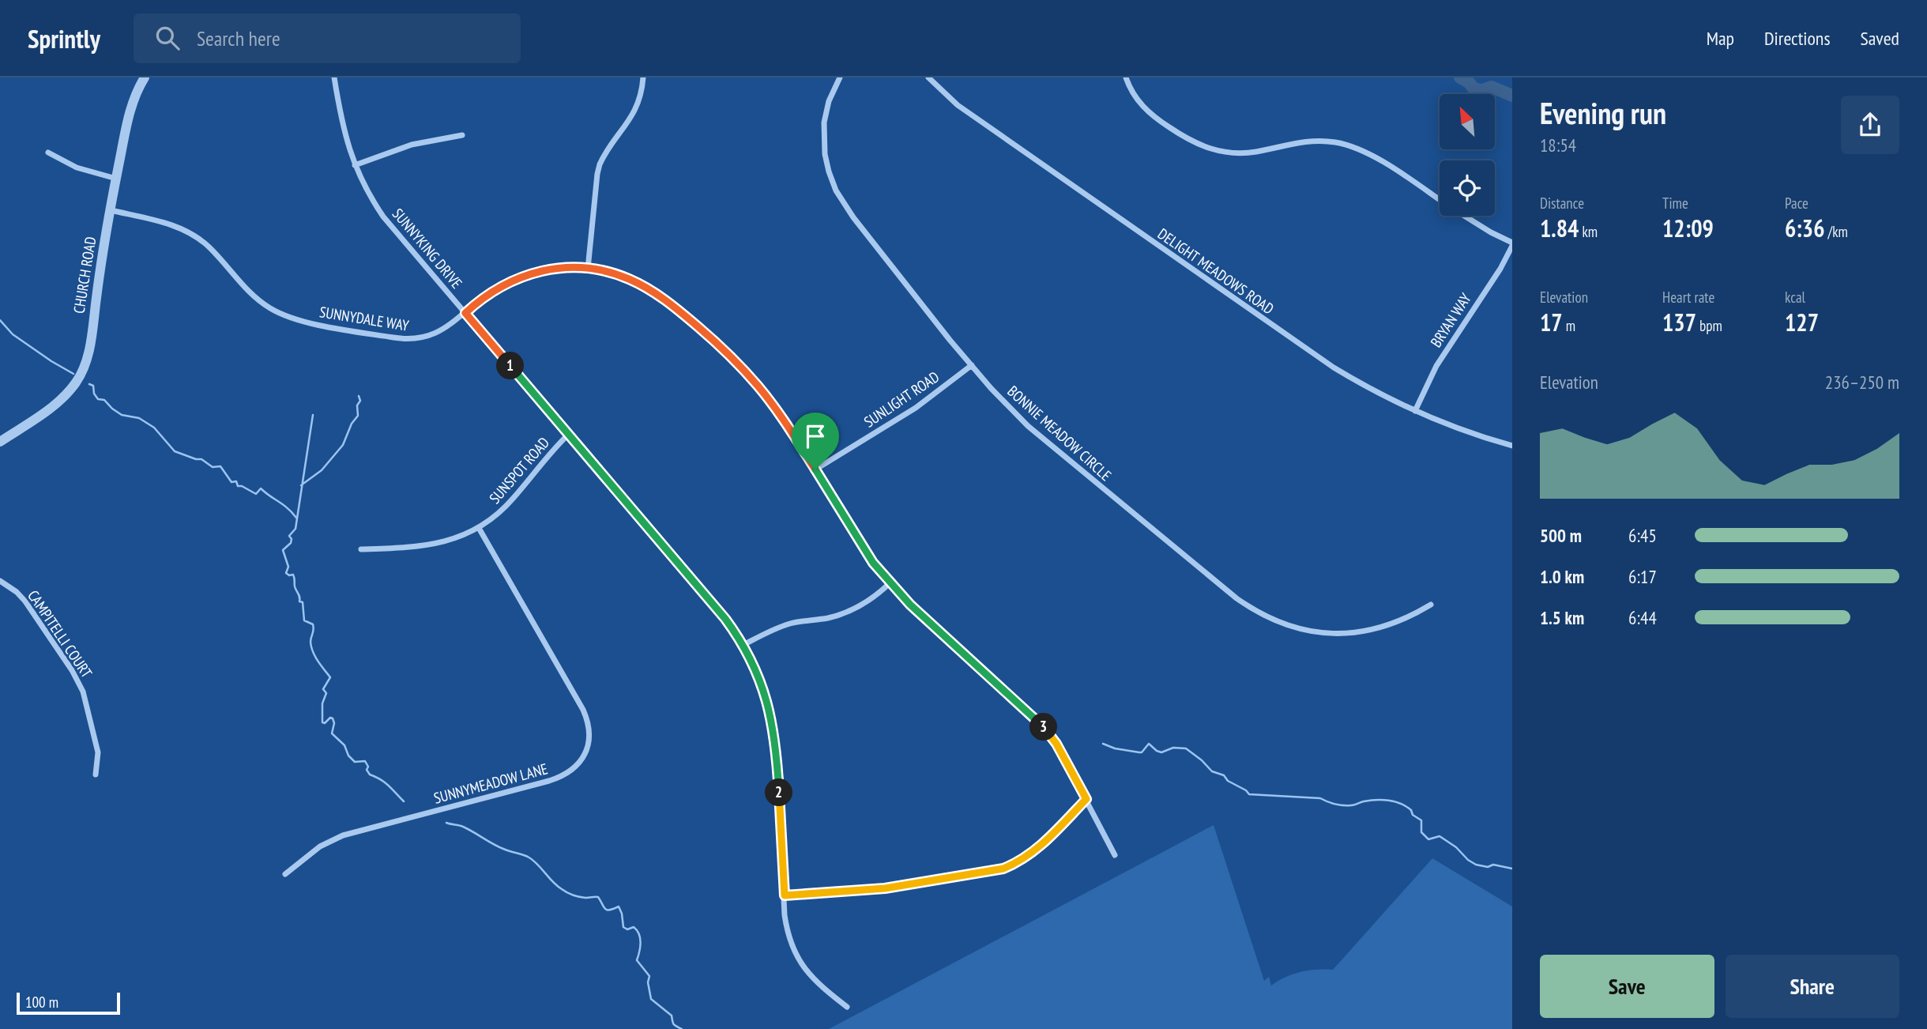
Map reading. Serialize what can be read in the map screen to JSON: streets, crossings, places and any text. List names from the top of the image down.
{
  "streets": {
    "street": [
      "SUNNYKING DRIVE",
      "DELIGHT MEADOWS ROAD",
      "CHURCH ROAD",
      "SUNNYDALE WAY",
      "BRYAN WAY",
      "SUNLIGHT ROAD",
      "BONNIE MEADOW CIRCLE",
      "SUNSPOT ROAD",
      "CAMPITELLI COURT",
      "SUNNYMEADOW LANE"
    ]
  },
  "crossings": [
    ["SUNNYKING DRIVE", "SUNNYDALE WAY"],
    ["SUNNYKING DRIVE", "SUNSPOT ROAD"],
    ["DELIGHT MEADOWS ROAD", "BRYAN WAY"],
    ["CHURCH ROAD", "SUNNYDALE WAY"],
    ["SUNNYDALE WAY", "SUNLIGHT ROAD"],
    ["SUNLIGHT ROAD", "BONNIE MEADOW CIRCLE"],
    ["SUNSPOT ROAD", "SUNNYMEADOW LANE"]
  ],
  "scale_bar": "100 m",
  "north": "top left",
  "page": {
    "header": "Sprintly",
    "search": "Search here",
    "nav": ["Map", "Directions", "Saved"],
    "heading": ["Evening run", "18:54"],
    "stats": [
      ["Distance", "1.84 km"],
      ["Time", "12:09"],
      ["Pace", "6:36 /km"],
      ["Elevation", "17 m"],
      ["Heart rate", "137 bpm"],
      ["kcal", "127"]
    ],
    "pins": ["1", "3", "2"],
    "chart": ["Elevation", "236–250 m"],
    "list": [
      {
        "name": "500 m",
        "note": "6:45"
      },
      {
        "name": "1.0 km",
        "note": "6:17"
      },
      {
        "name": "1.5 km",
        "note": "6:44"
      }
    ],
    "buttons": ["Save", "Share"],
    "scale": "100 m"
  }
}
